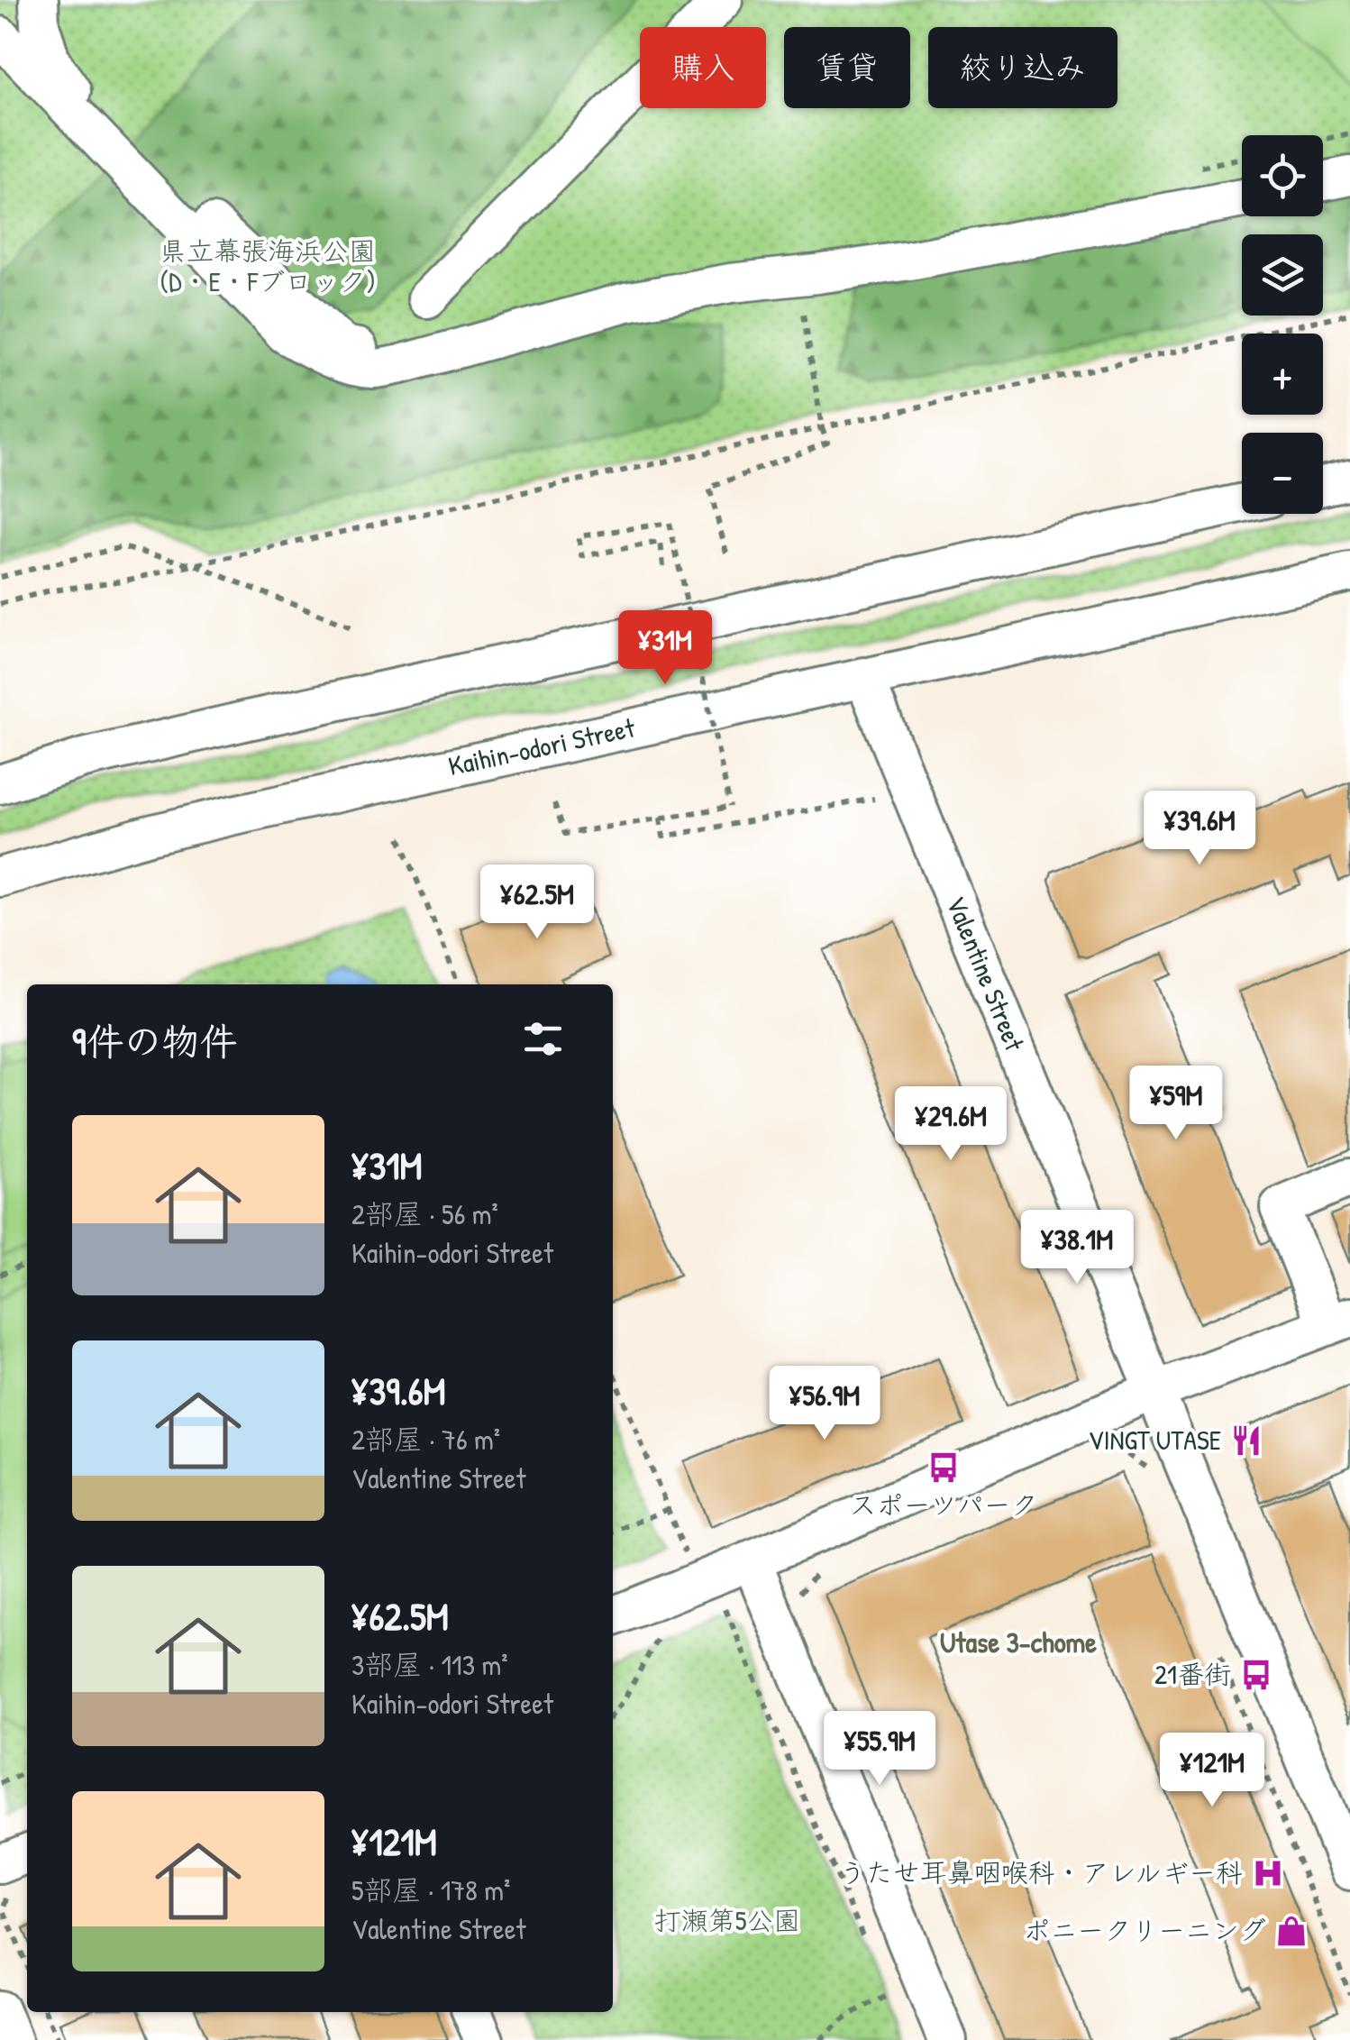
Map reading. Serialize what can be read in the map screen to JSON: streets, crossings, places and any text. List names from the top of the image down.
{
  "streets": {
    "street": ["Kaihin-odori Street", "Valentine Street"]
  },
  "crossings": [
    ["Kaihin-odori Street", "Valentine Street"]
  ],
  "districts": ["Utase 3-chome"],
  "parks": ["県立幕張海浜公園 (D・E・Fブロック)", "打瀬第5公園"],
  "places": {
    "restaurant": ["VINGT UTASE"],
    "bus stop": ["スポーツパーク", "21番街"],
    "hospital": ["うたせ耳鼻咽喉科・アレルギー科"],
    "shop": ["ポニークリーニング"]
  },
  "page": {
    "chip": ["購入", "賃貸", "絞り込み"],
    "map_buttons": ["+", "−"],
    "price": [
      "¥31M",
      "¥39.6M",
      "¥62.5M",
      "¥59M",
      "¥29.6M",
      "¥38.1M",
      "¥56.9M",
      "¥55.9M",
      "¥121M"
    ],
    "heading": "9件の物件",
    "list": [
      {
        "name": "¥31M",
        "note": "2部屋 · 56 m² · Kaihin-odori Street"
      },
      {
        "name": "¥39.6M",
        "note": "2部屋 · 76 m² · Valentine Street"
      },
      {
        "name": "¥62.5M",
        "note": "3部屋 · 113 m² · Kaihin-odori Street"
      },
      {
        "name": "¥121M",
        "note": "5部屋 · 178 m² · Valentine Street"
      }
    ]
  }
}
